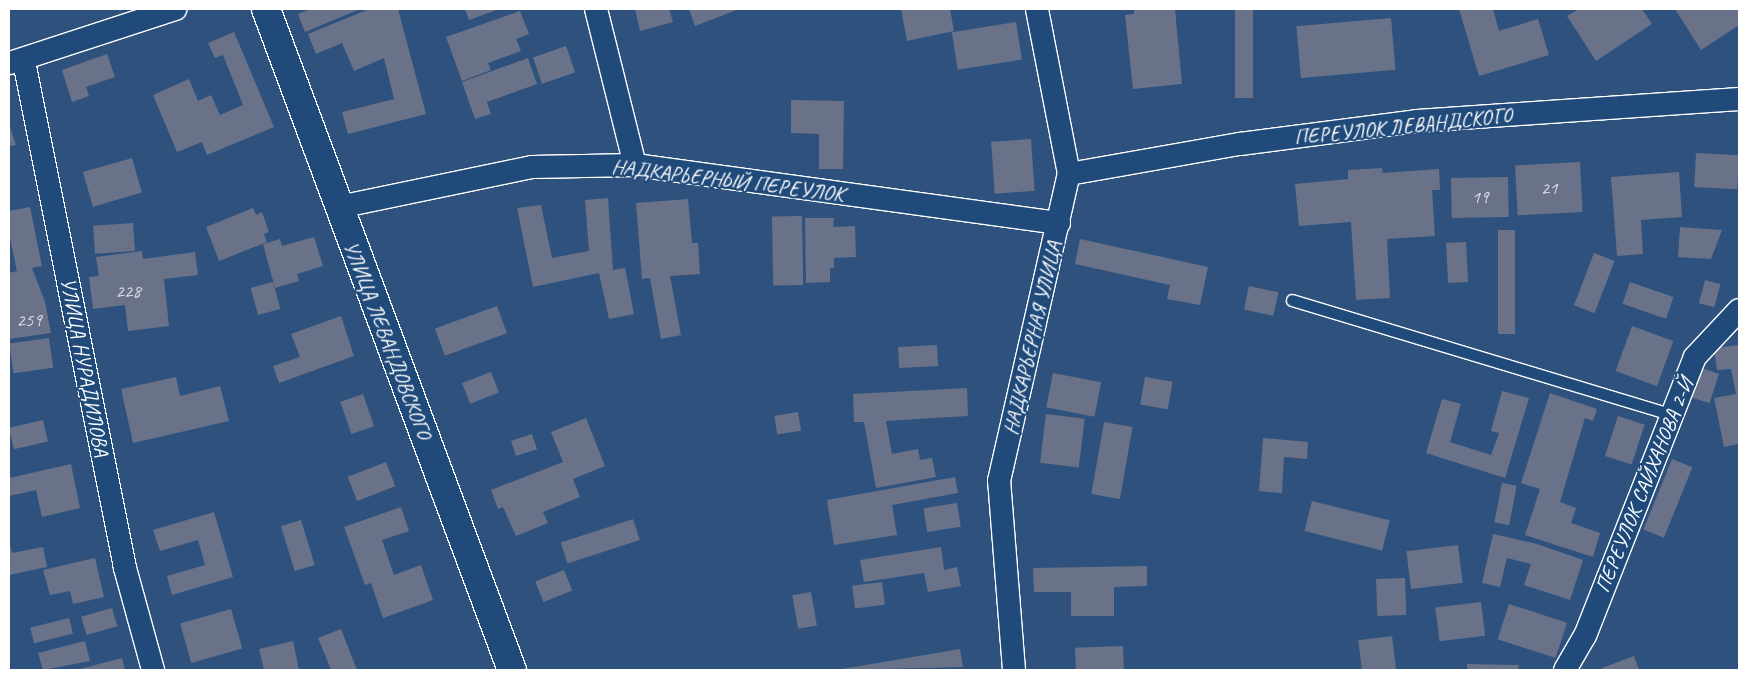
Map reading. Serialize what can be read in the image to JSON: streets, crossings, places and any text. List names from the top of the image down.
{
  "streets": {
    "street": [
      "ПЕРЕУЛОК ЛЕВАНДСКОГО",
      "НАДКАРЬЕРНЫЙ ПЕРЕУЛОК",
      "НАДКАРЬЕРНАЯ УЛИЦА",
      "УЛИЦА ЛЕВАНДОВСКОГО",
      "УЛИЦА НУРАДИЛОВА",
      "ПЕРЕУЛОК САЙХАНОВА 2-Й"
    ]
  },
  "crossings": [
    ["ПЕРЕУЛОК ЛЕВАНДСКОГО", "НАДКАРЬЕРНАЯ УЛИЦА"],
    ["НАДКАРЬЕРНЫЙ ПЕРЕУЛОК", "НАДКАРЬЕРНАЯ УЛИЦА"],
    ["НАДКАРЬЕРНЫЙ ПЕРЕУЛОК", "УЛИЦА ЛЕВАНДОВСКОГО"]
  ],
  "house_numbers": [
    "21",
    "19",
    "228",
    "259"
  ]
}
